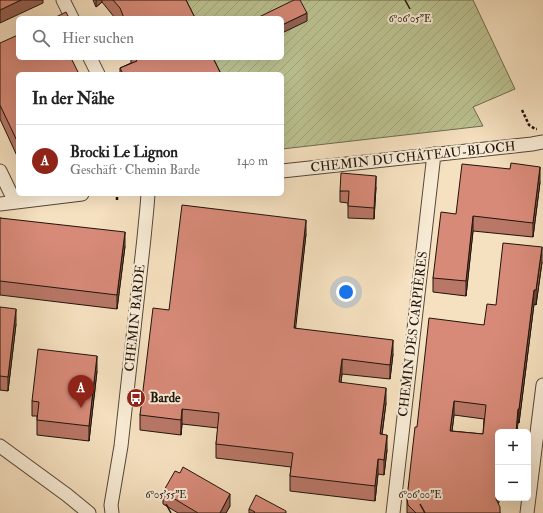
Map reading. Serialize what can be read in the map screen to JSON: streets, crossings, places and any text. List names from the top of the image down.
{
  "streets": {
    "street": ["CHEMIN DU CHÂTEAU-BLOCH", "CHEMIN BARDE", "CHEMIN DES CARPIÈRES"]
  },
  "crossings": [
    ["CHEMIN DU CHÂTEAU-BLOCH", "CHEMIN DES CARPIÈRES"]
  ],
  "places": {
    "bus stop": ["Barde"]
  },
  "page": {
    "search": "Hier suchen",
    "heading": "In der Nähe",
    "list": [
      {
        "mark": "A",
        "name": "Brocki Le Lignon",
        "note": "Geschäft · Chemin Barde",
        "value": "140 m"
      }
    ],
    "pins": "A",
    "map_buttons": ["+", "−"]
  },
  "coordinates": ["6°06'05\"E", "6°05'55\"E", "6°06'00\"E"]
}
